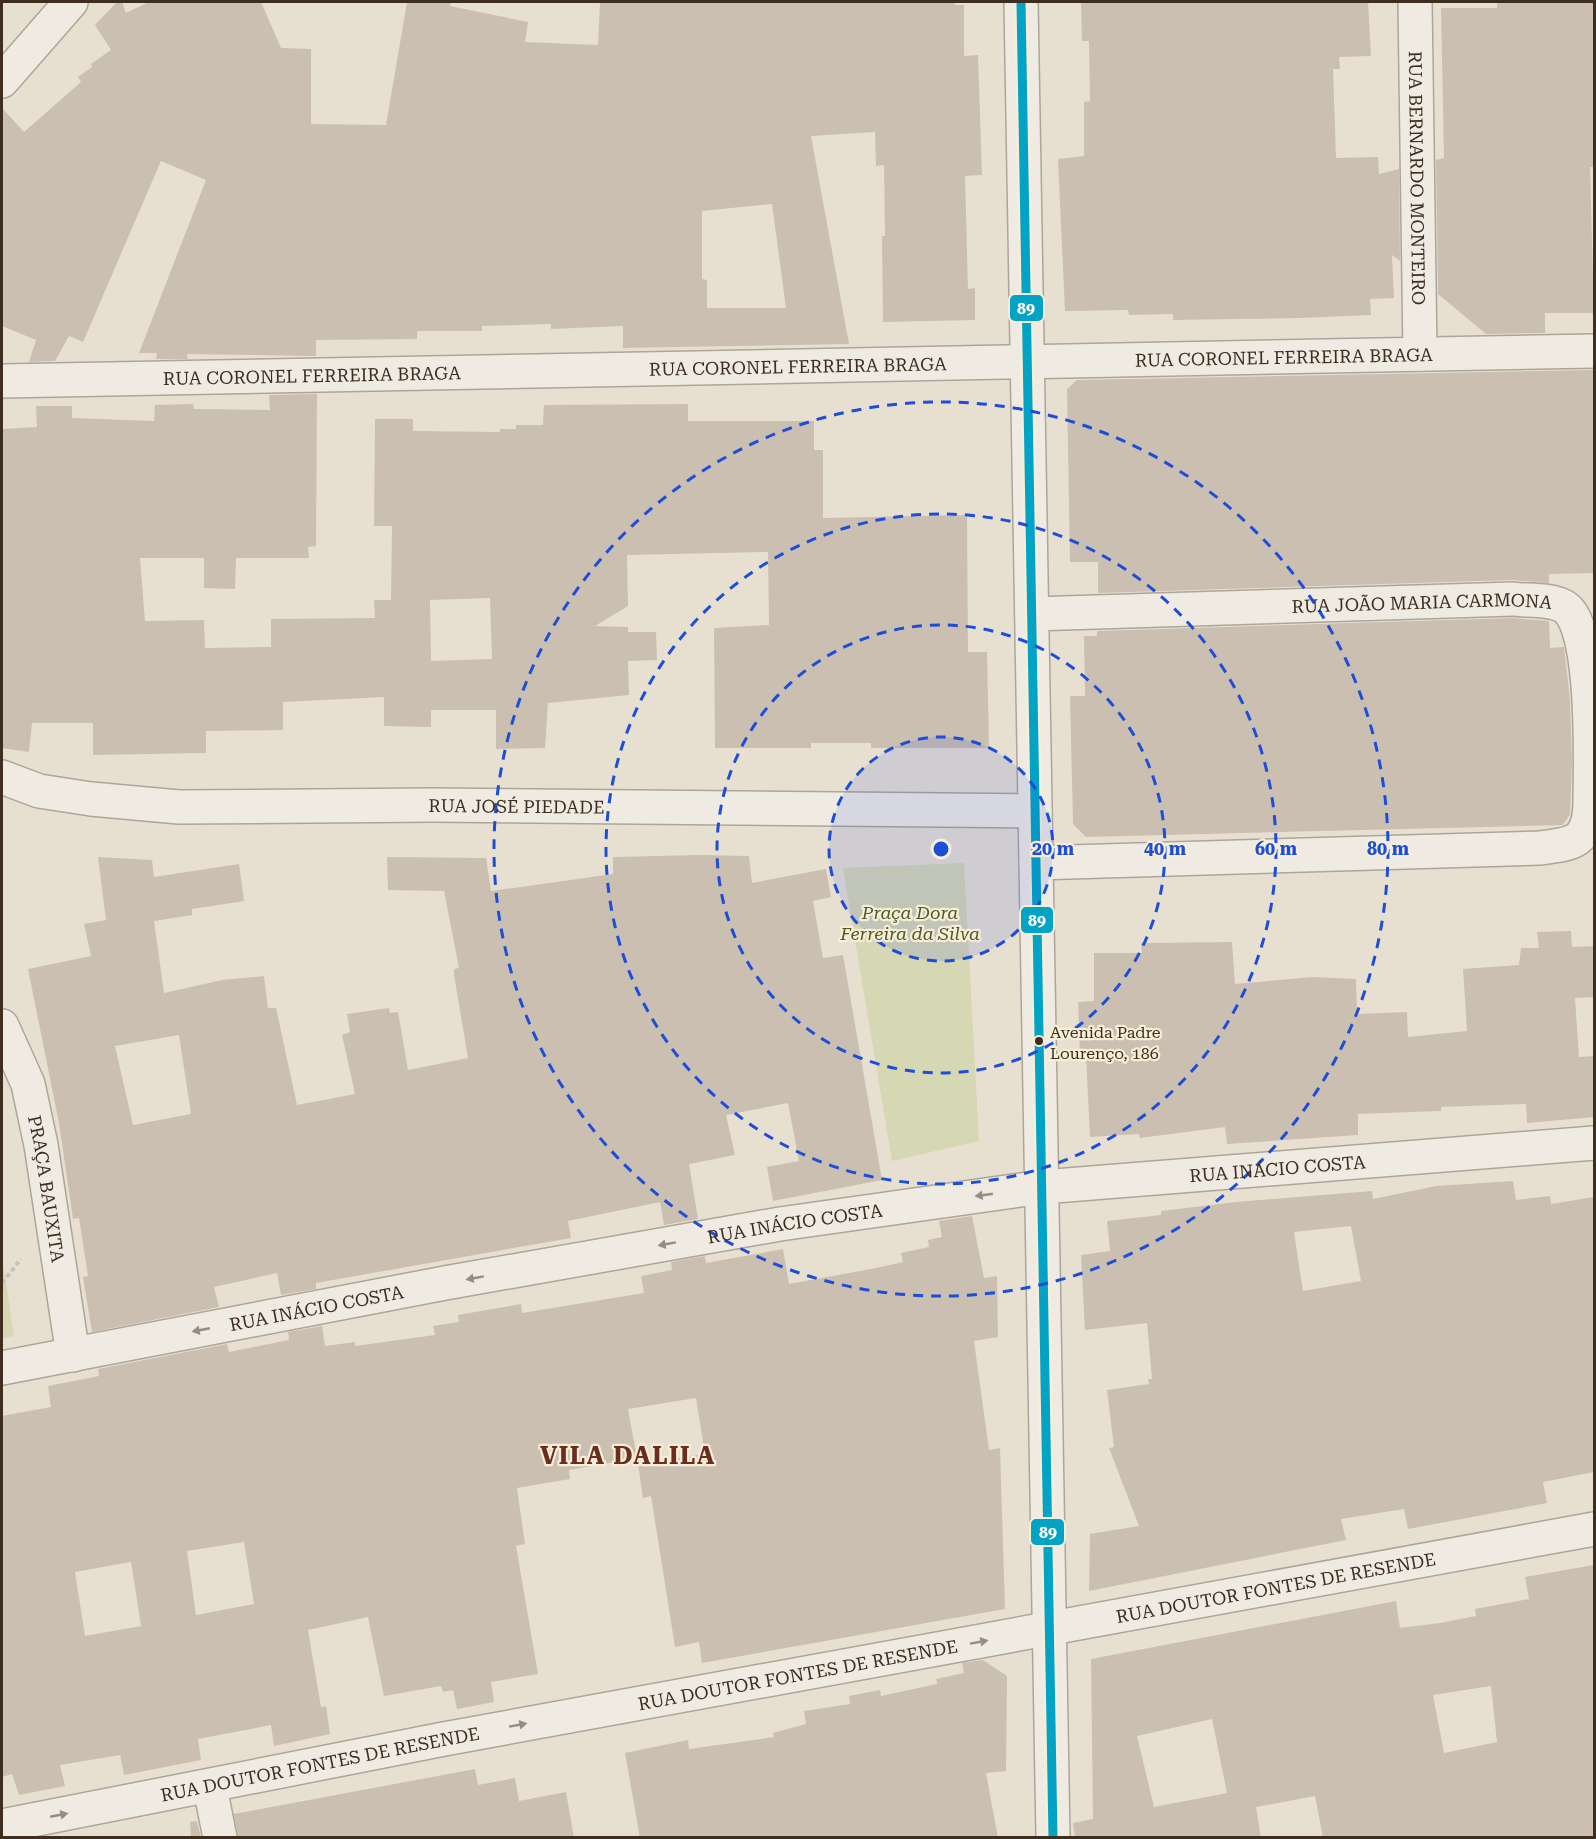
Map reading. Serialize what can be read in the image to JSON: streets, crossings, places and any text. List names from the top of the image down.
{
  "streets": {
    "street": [
      "RUA BERNARDO MONTEIRO",
      "RUA CORONEL FERREIRA BRAGA",
      "RUA JOÃO MARIA CARMONA",
      "RUA JOSÉ PIEDADE",
      "RUA INÁCIO COSTA",
      "PRAÇA BAUXITA",
      "RUA DOUTOR FONTES DE RESENDE"
    ]
  },
  "crossings": [
    ["RUA BERNARDO MONTEIRO", "RUA CORONEL FERREIRA BRAGA"],
    ["RUA INÁCIO COSTA", "PRAÇA BAUXITA"]
  ],
  "one_way": ["RUA INÁCIO COSTA", "RUA DOUTOR FONTES DE RESENDE"],
  "districts": ["VILA DALILA"],
  "parks": ["Praça Dora Ferreira da Silva"],
  "places": ["Avenida Padre Lourenço, 186"],
  "lines": ["transit line 89"],
  "rings": [
    "20 m",
    "40 m",
    "60 m",
    "80 m"
  ]
}
